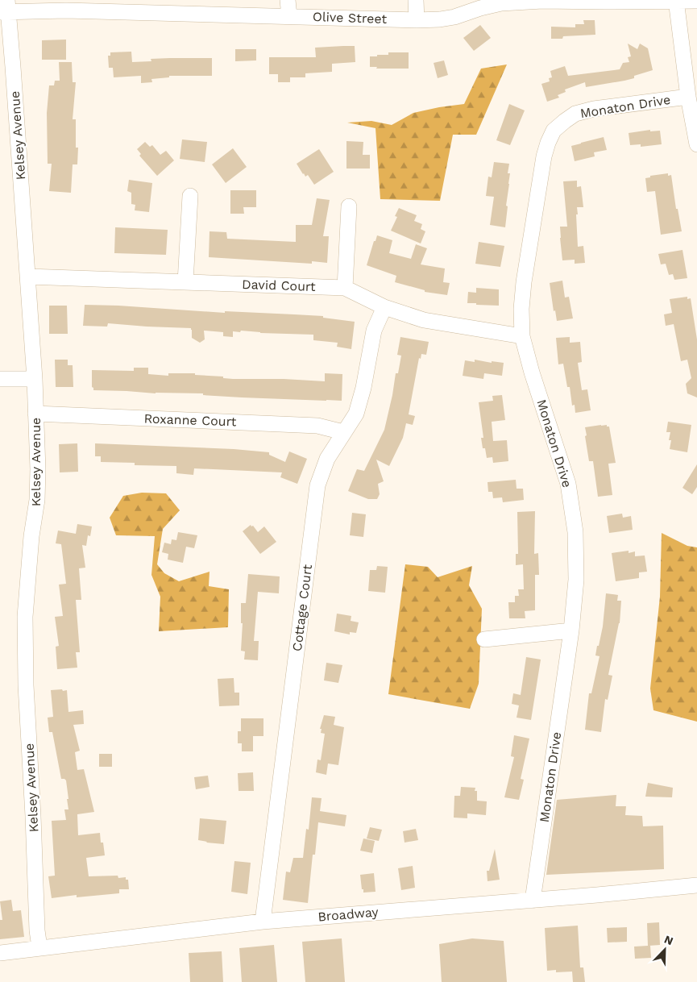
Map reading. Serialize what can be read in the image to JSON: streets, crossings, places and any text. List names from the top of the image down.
{
  "streets": {
    "street": [
      "Olive Street",
      "Monaton Drive",
      "Kelsey Avenue",
      "David Court",
      "Roxanne Court",
      "Cottage Court",
      "Broadway"
    ]
  },
  "crossings": [
    ["Olive Street", "Kelsey Avenue"],
    ["Monaton Drive", "David Court"],
    ["Monaton Drive", "Broadway"],
    ["Kelsey Avenue", "David Court"],
    ["Kelsey Avenue", "Roxanne Court"],
    ["Kelsey Avenue", "Broadway"],
    ["David Court", "Cottage Court"],
    ["Roxanne Court", "Cottage Court"],
    ["Cottage Court", "Broadway"]
  ],
  "north": "top right"
}
